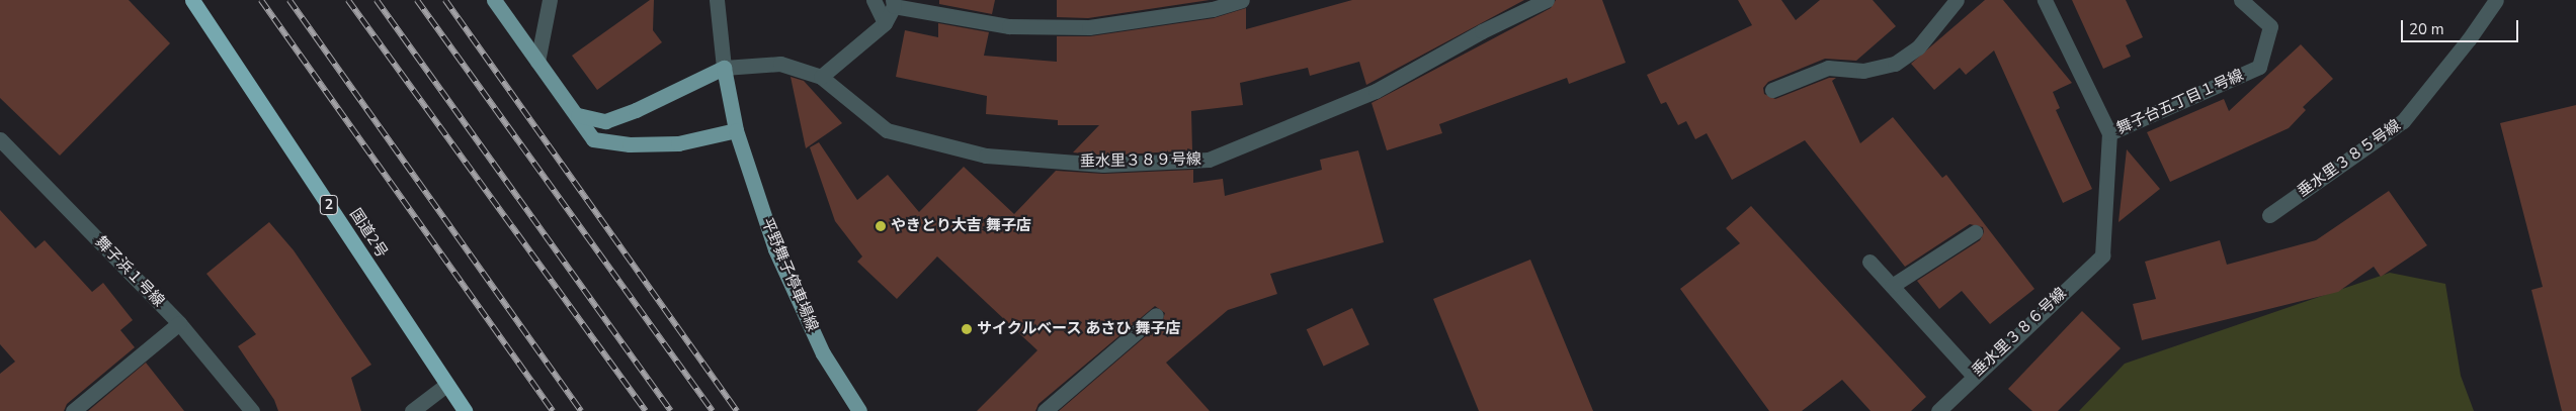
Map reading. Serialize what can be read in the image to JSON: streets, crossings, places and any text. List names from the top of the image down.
{
  "streets": {
    "highway": ["2", "国道2号"],
    "main road": ["平野舞子停車場線"],
    "street": [
      "舞子台五丁目１号線",
      "垂水里３８５号線",
      "垂水里３８９号線",
      "舞子浜１号線",
      "垂水里３８６号線"
    ]
  },
  "crossings": [
    ["舞子台五丁目１号線", "垂水里３８６号線"],
    ["垂水里３８９号線", "平野舞子停車場線"]
  ],
  "places": ["やきとり大吉 舞子店", "サイクルベース あさひ 舞子店"],
  "scale_bar": "20 m"
}
